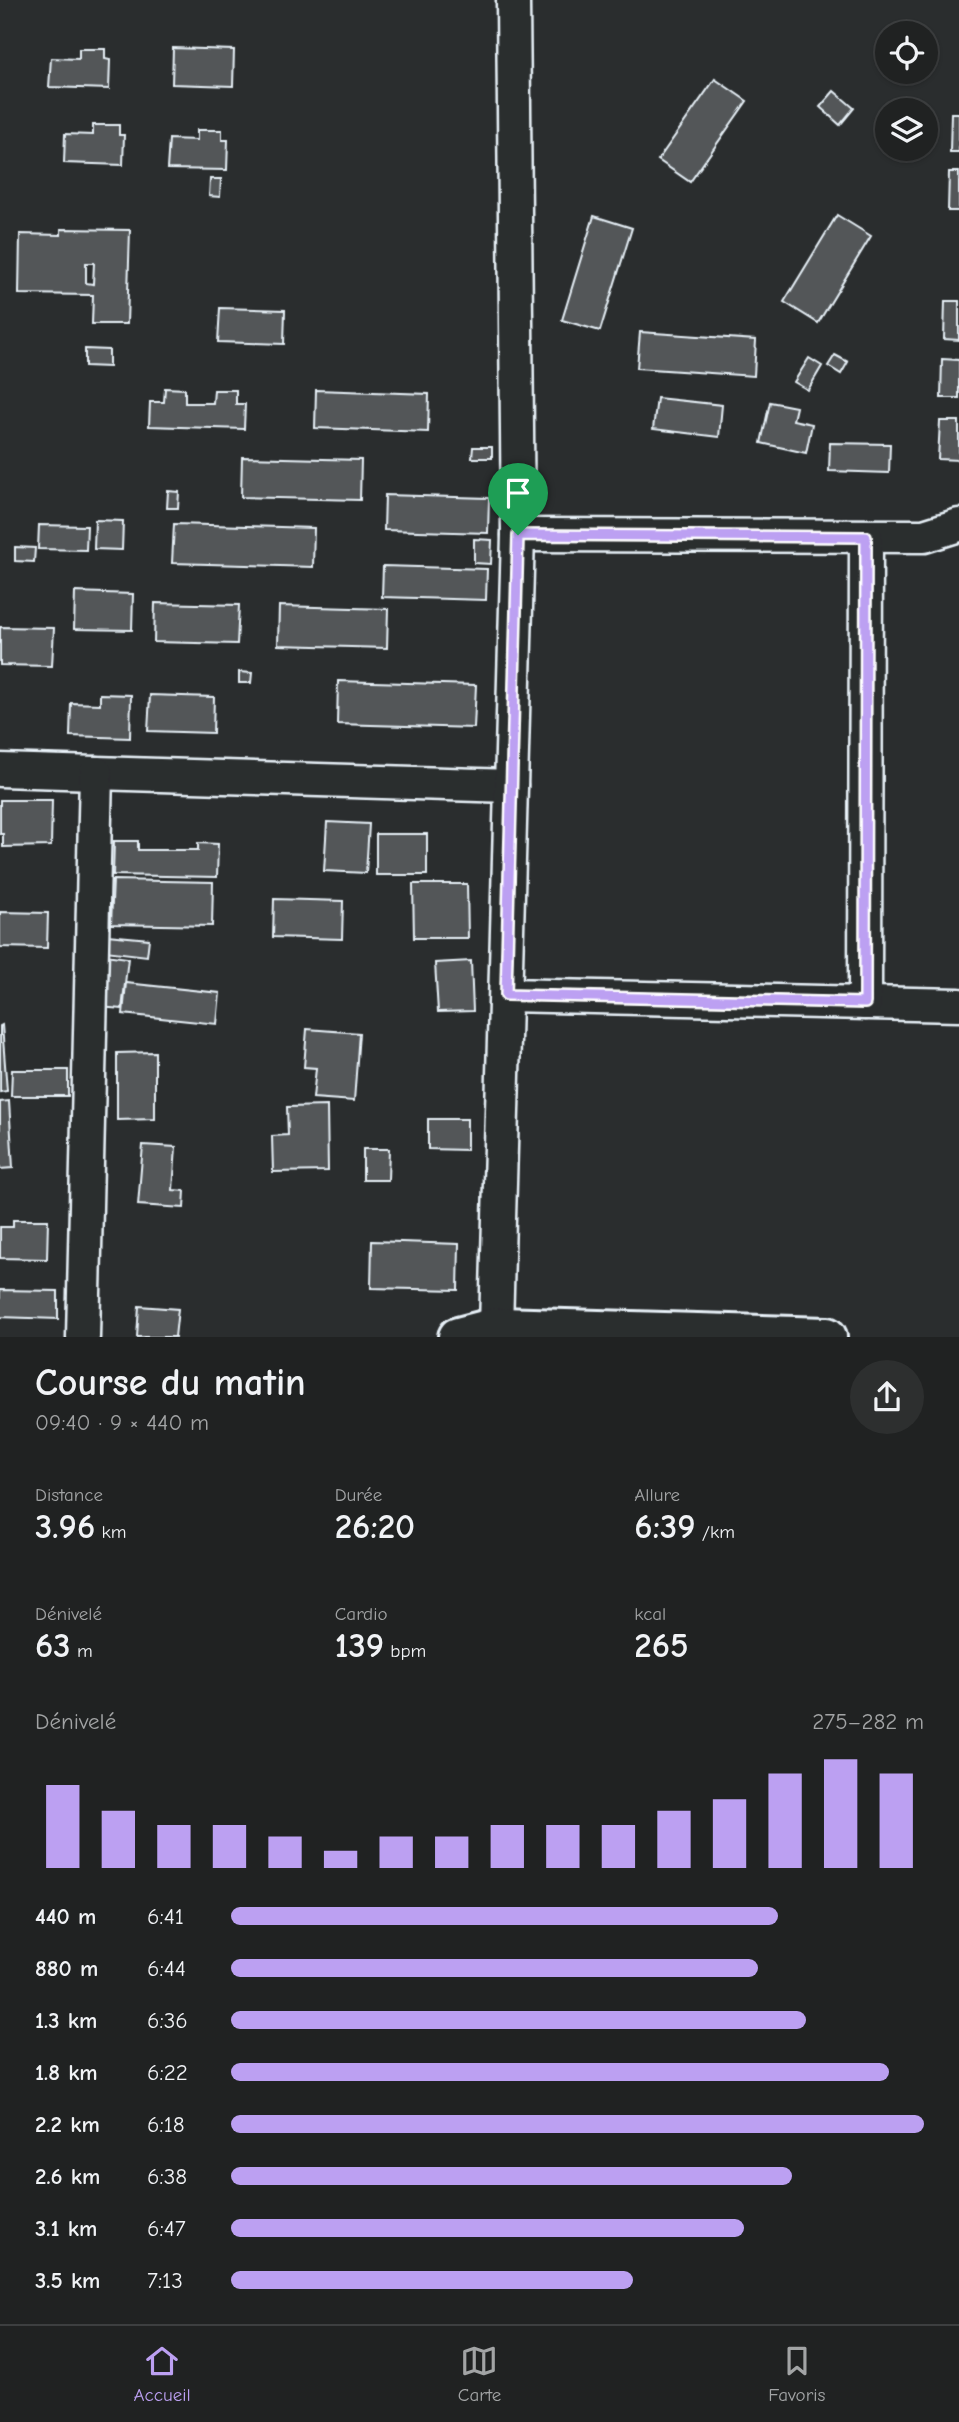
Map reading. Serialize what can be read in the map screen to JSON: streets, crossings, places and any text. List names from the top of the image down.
{
  "page": {
    "heading": ["Course du matin", "09:40 · 9 × 440 m"],
    "stats": [
      ["Distance", "3.96 km"],
      ["Durée", "26:20"],
      ["Allure", "6:39 /km"],
      ["Dénivelé", "63 m"],
      ["Cardio", "139 bpm"],
      ["kcal", "265"]
    ],
    "chart": ["Dénivelé", "275–282 m"],
    "list": [
      {
        "name": "440 m",
        "note": "6:41"
      },
      {
        "name": "880 m",
        "note": "6:44"
      },
      {
        "name": "1.3 km",
        "note": "6:36"
      },
      {
        "name": "1.8 km",
        "note": "6:22"
      },
      {
        "name": "2.2 km",
        "note": "6:18"
      },
      {
        "name": "2.6 km",
        "note": "6:38"
      },
      {
        "name": "3.1 km",
        "note": "6:47"
      },
      {
        "name": "3.5 km",
        "note": "7:13"
      }
    ],
    "tabs": ["Accueil", "Carte", "Favoris"]
  }
}
